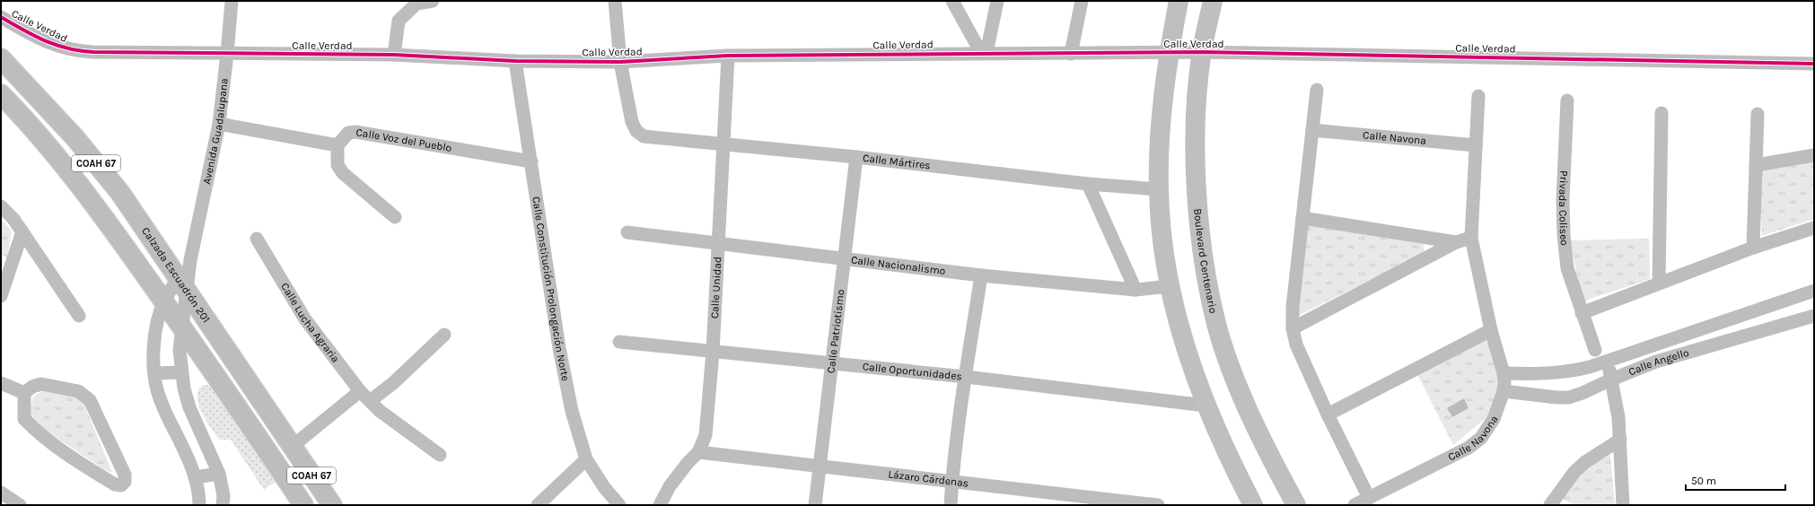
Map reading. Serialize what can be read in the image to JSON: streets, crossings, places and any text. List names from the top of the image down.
{
  "streets": {
    "main road": ["COAH 67", "Boulevard Centenario", "Calzada Escuadrón 201"],
    "street": [
      "Calle Verdad",
      "Avenida Guadalupana",
      "Calle Navona",
      "Calle Voz del Pueblo",
      "Calle Mártires",
      "Privada Coliseo",
      "Calle Nacionalismo",
      "Calle Unidad",
      "Calle Constitución Prolongación Norte",
      "Calle Lucha Agraria",
      "Calle Patriotismo",
      "Calle Angello",
      "Calle Oportunidades",
      "Lázaro Cárdenas"
    ]
  },
  "crossings": [
    ["Calle Verdad", "Avenida Guadalupana"],
    ["Calle Verdad", "Calle Mártires"],
    ["Calle Verdad", "Boulevard Centenario"],
    ["Calle Verdad", "Calle Unidad"],
    ["Calle Verdad", "Calle Constitución Prolongación Norte"],
    ["Avenida Guadalupana", "Calzada Escuadrón 201"],
    ["Calle Navona", "Calle Angello"],
    ["Calle Voz del Pueblo", "Calle Constitución Prolongación Norte"],
    ["Calle Mártires", "Calle Unidad"],
    ["Calle Mártires", "Calle Patriotismo"],
    ["Calle Nacionalismo", "Calle Unidad"],
    ["Calle Nacionalismo", "Calle Patriotismo"],
    ["Calle Unidad", "Calle Oportunidades"],
    ["Calle Unidad", "Lázaro Cárdenas"],
    ["Calle Patriotismo", "Calle Oportunidades"],
    ["Calle Patriotismo", "Lázaro Cárdenas"]
  ],
  "scale_bar": "50 m"
}
